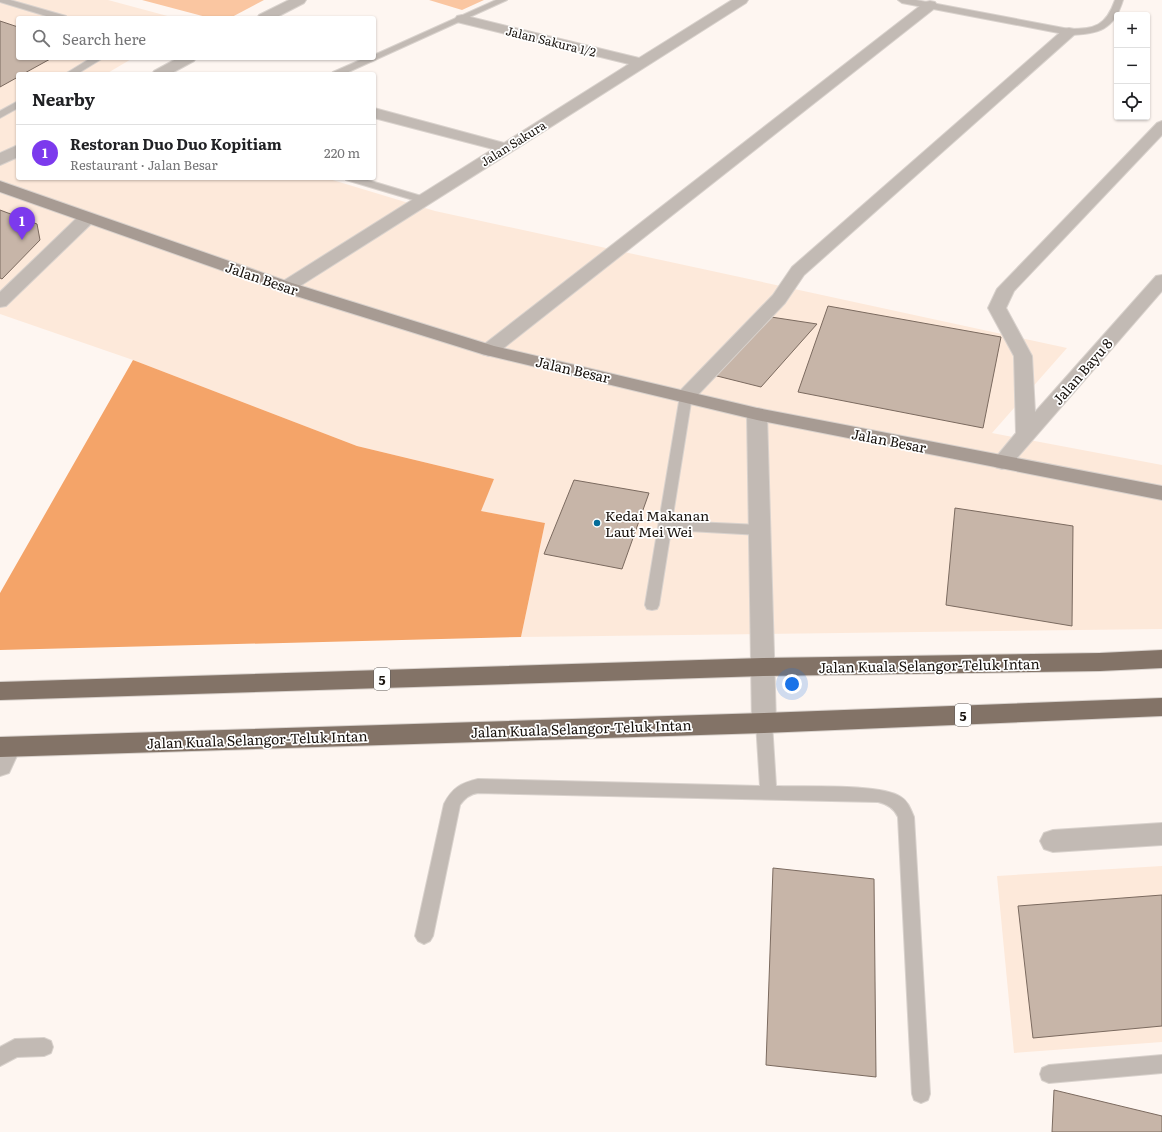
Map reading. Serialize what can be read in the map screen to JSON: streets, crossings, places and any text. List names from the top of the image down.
{
  "streets": {
    "highway": ["Jalan Kuala Selangor-Teluk Intan", "5"],
    "street": [
      "Jalan Sakura 1/2",
      "Jalan Sakura",
      "Jalan Besar",
      "Jalan Bayu 8"
    ]
  },
  "crossings": [
    ["Jalan Sakura 1/2", "Jalan Sakura"],
    ["Jalan Sakura", "Jalan Besar"],
    ["Jalan Besar", "Jalan Bayu 8"]
  ],
  "places": ["Kedai Makanan Laut Mei Wei"],
  "page": {
    "map_buttons": ["+", "−"],
    "search": "Search here",
    "heading": "Nearby",
    "list": [
      {
        "mark": "1",
        "name": "Restoran Duo Duo Kopitiam",
        "note": "Restaurant · Jalan Besar",
        "value": "220 m"
      }
    ],
    "pins": "1"
  }
}
